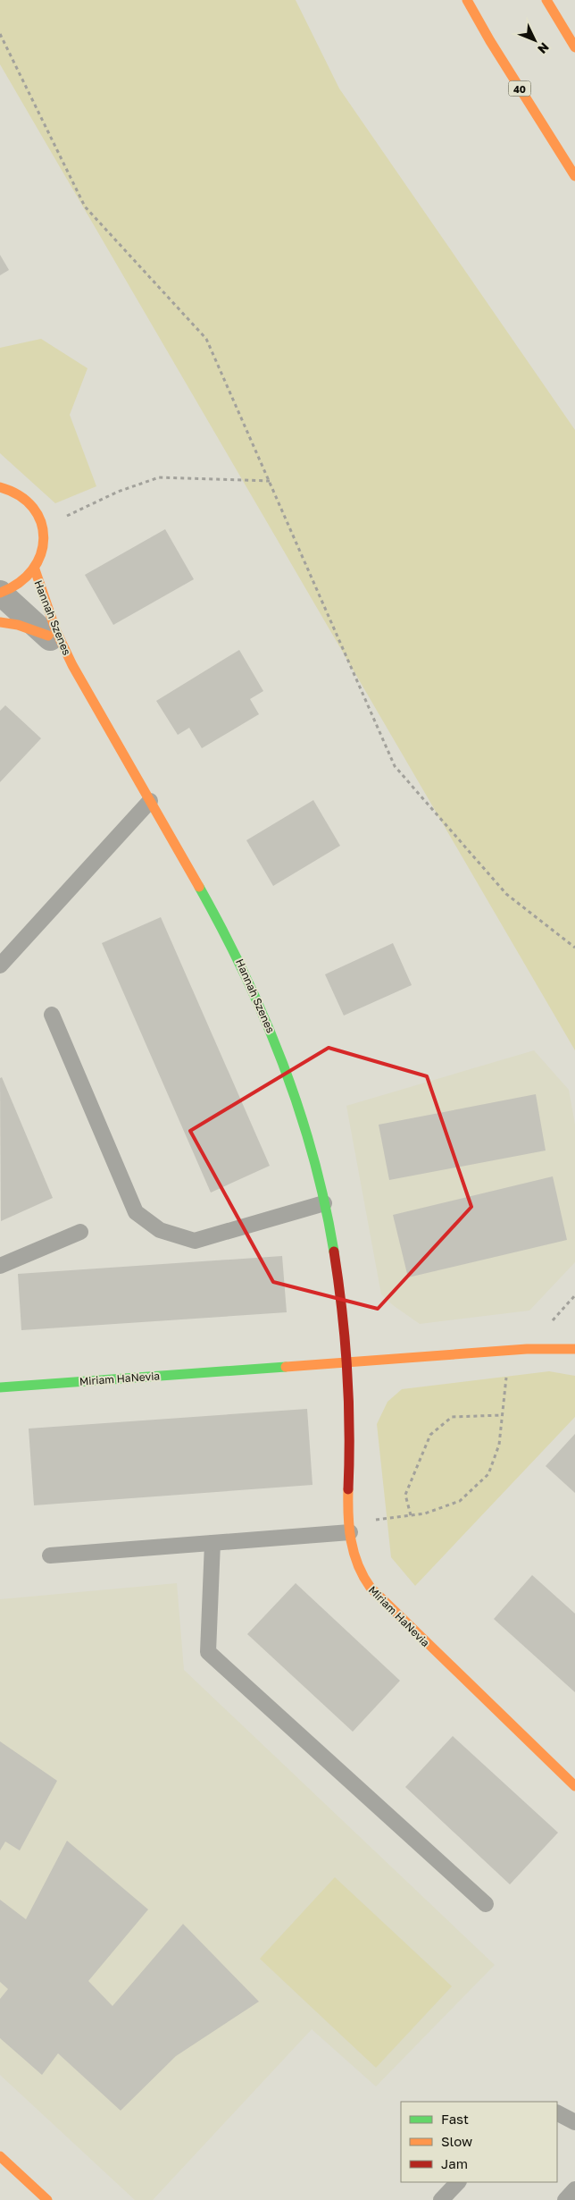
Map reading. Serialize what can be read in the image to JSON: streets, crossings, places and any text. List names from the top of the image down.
{
  "streets": {
    "main road": ["40", "Hannah Szenes", "Miriam HaNevia"]
  },
  "crossings": [
    ["Hannah Szenes", "Miriam HaNevia"]
  ],
  "legend": ["Fast", "Slow", "Jam"],
  "north": "bottom right"
}
